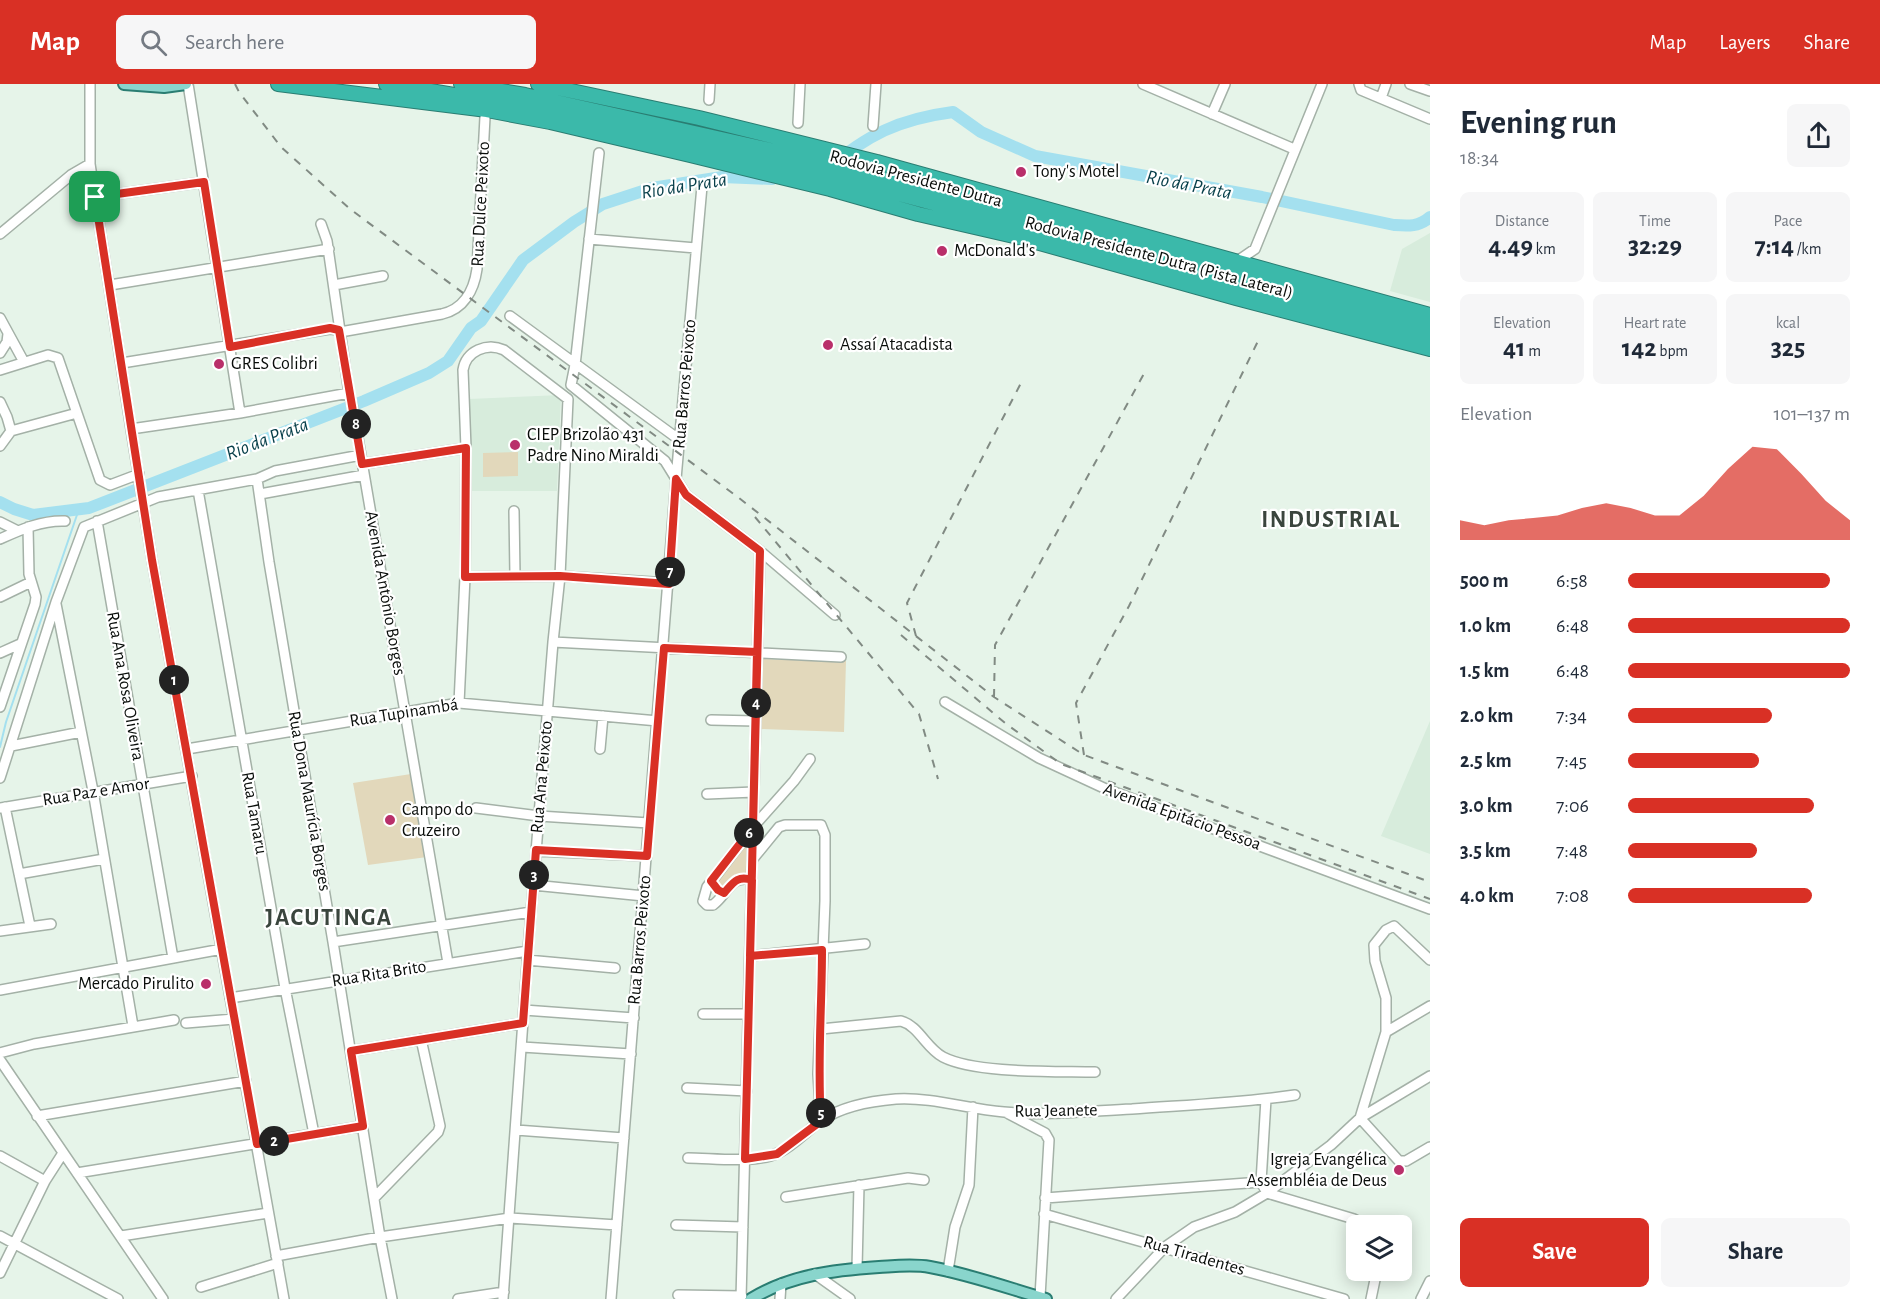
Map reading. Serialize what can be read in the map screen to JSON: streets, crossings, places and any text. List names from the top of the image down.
{
  "streets": {
    "highway": ["Rodovia Presidente Dutra", "Rodovia Presidente Dutra (Pista Lateral)"],
    "street": [
      "Rua Dulce Peixoto",
      "Rua Barros Peixoto",
      "Avenida Antônio Borges",
      "Rua Ana Rosa Oliveira",
      "Rua Tupinambá",
      "Rua Ana Peixoto",
      "Rua Paz e Amor",
      "Rua Dona Maurícia Borges",
      "Rua Tamaru",
      "Avenida Epitácio Pessoa",
      "Rua Rita Brito",
      "Rua Jeanete",
      "Rua Tiradentes"
    ]
  },
  "crossings": [
    ["Rua Dulce Peixoto", "Avenida Antônio Borges"],
    ["Rua Barros Peixoto", "Rua Tupinambá"],
    ["Avenida Antônio Borges", "Rua Tupinambá"],
    ["Avenida Antônio Borges", "Rua Rita Brito"],
    ["Rua Ana Rosa Oliveira", "Rua Paz e Amor"],
    ["Rua Tupinambá", "Rua Ana Peixoto"],
    ["Rua Tupinambá", "Rua Dona Maurícia Borges"],
    ["Rua Tupinambá", "Rua Tamaru"],
    ["Rua Ana Peixoto", "Rua Rita Brito"],
    ["Rua Dona Maurícia Borges", "Rua Rita Brito"],
    ["Rua Tamaru", "Rua Rita Brito"]
  ],
  "districts": ["INDUSTRIAL", "JACUTINGA"],
  "water": ["Rio da Prata"],
  "places": [
    "Tony's Motel",
    "McDonald's",
    "Assaí Atacadista",
    "GRES Colibri",
    "CIEP Brizolão 431 Padre Nino Miraldi",
    "Campo do Cruzeiro",
    "Mercado Pirulito",
    "Igreja Evangélica Assembléia de Deus"
  ],
  "page": {
    "header": "Map",
    "search": "Search here",
    "nav": ["Map", "Layers", "Share"],
    "heading": ["Evening run", "18:34"],
    "stats": [
      ["Distance", "4.49 km"],
      ["Time", "32:29"],
      ["Pace", "7:14 /km"],
      ["Elevation", "41 m"],
      ["Heart rate", "142 bpm"],
      ["kcal", "325"]
    ],
    "chart": ["Elevation", "101–137 m"],
    "pins": [
      "8",
      "7",
      "1",
      "4",
      "6",
      "3",
      "5",
      "2"
    ],
    "list": [
      {
        "name": "500 m",
        "note": "6:58"
      },
      {
        "name": "1.0 km",
        "note": "6:48"
      },
      {
        "name": "1.5 km",
        "note": "6:48"
      },
      {
        "name": "2.0 km",
        "note": "7:34"
      },
      {
        "name": "2.5 km",
        "note": "7:45"
      },
      {
        "name": "3.0 km",
        "note": "7:06"
      },
      {
        "name": "3.5 km",
        "note": "7:48"
      },
      {
        "name": "4.0 km",
        "note": "7:08"
      }
    ],
    "buttons": ["Save", "Share"]
  }
}
